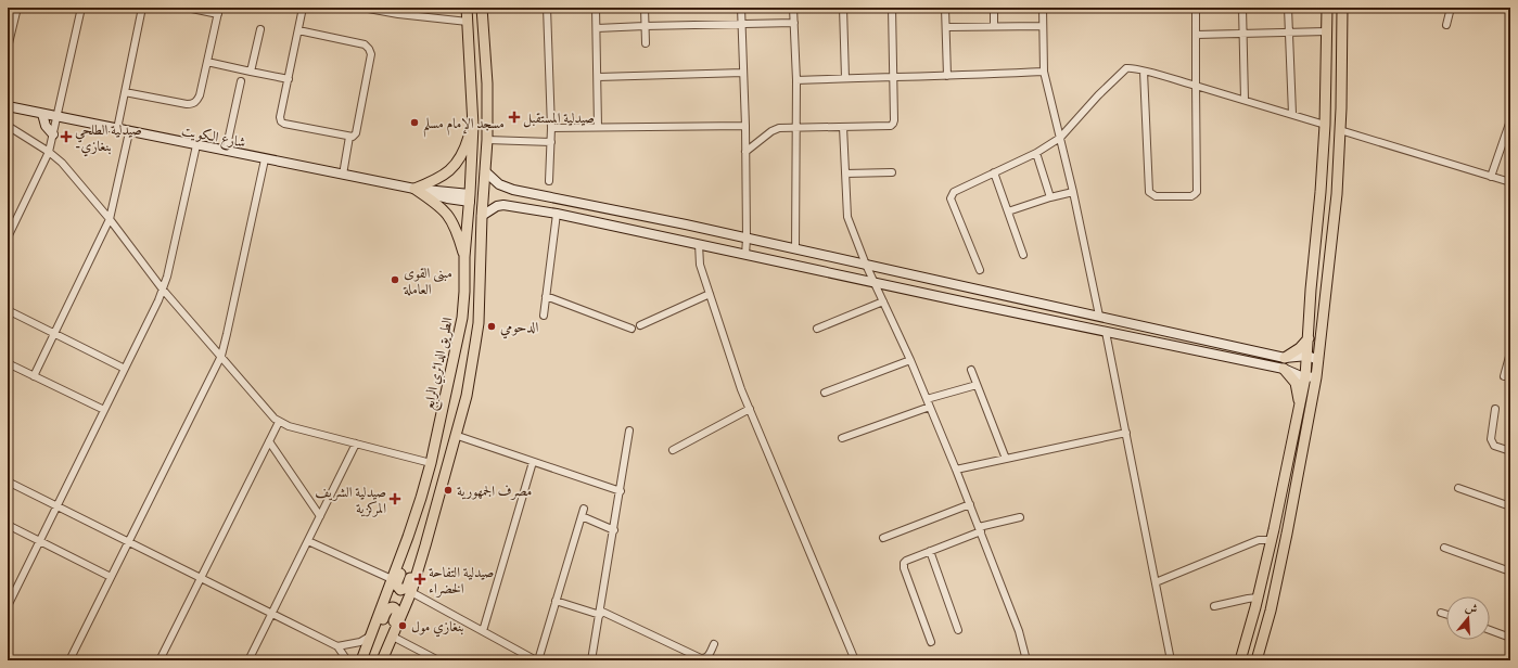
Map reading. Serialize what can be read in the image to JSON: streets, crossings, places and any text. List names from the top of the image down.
{
  "streets": {
    "main road": ["شارع الكويت", "الطريق الدائري الرابع"]
  },
  "crossings": [
    ["شارع الكويت", "الطريق الدائري الرابع"]
  ],
  "places": {
    "health": [
      "صيدلية المستقبل",
      "صيدلية الطلحي -بنغازي",
      "صيدلية الشريف المركزية",
      "صيدلية التفاحة الخضراء"
    ],
    "other": [
      "مسجد الإمام مسلم",
      "مبنى القوى العاملة",
      "الدحومي",
      "مصرف الجمهورية",
      "بنغازي مول"
    ]
  },
  "north": "top"
}
